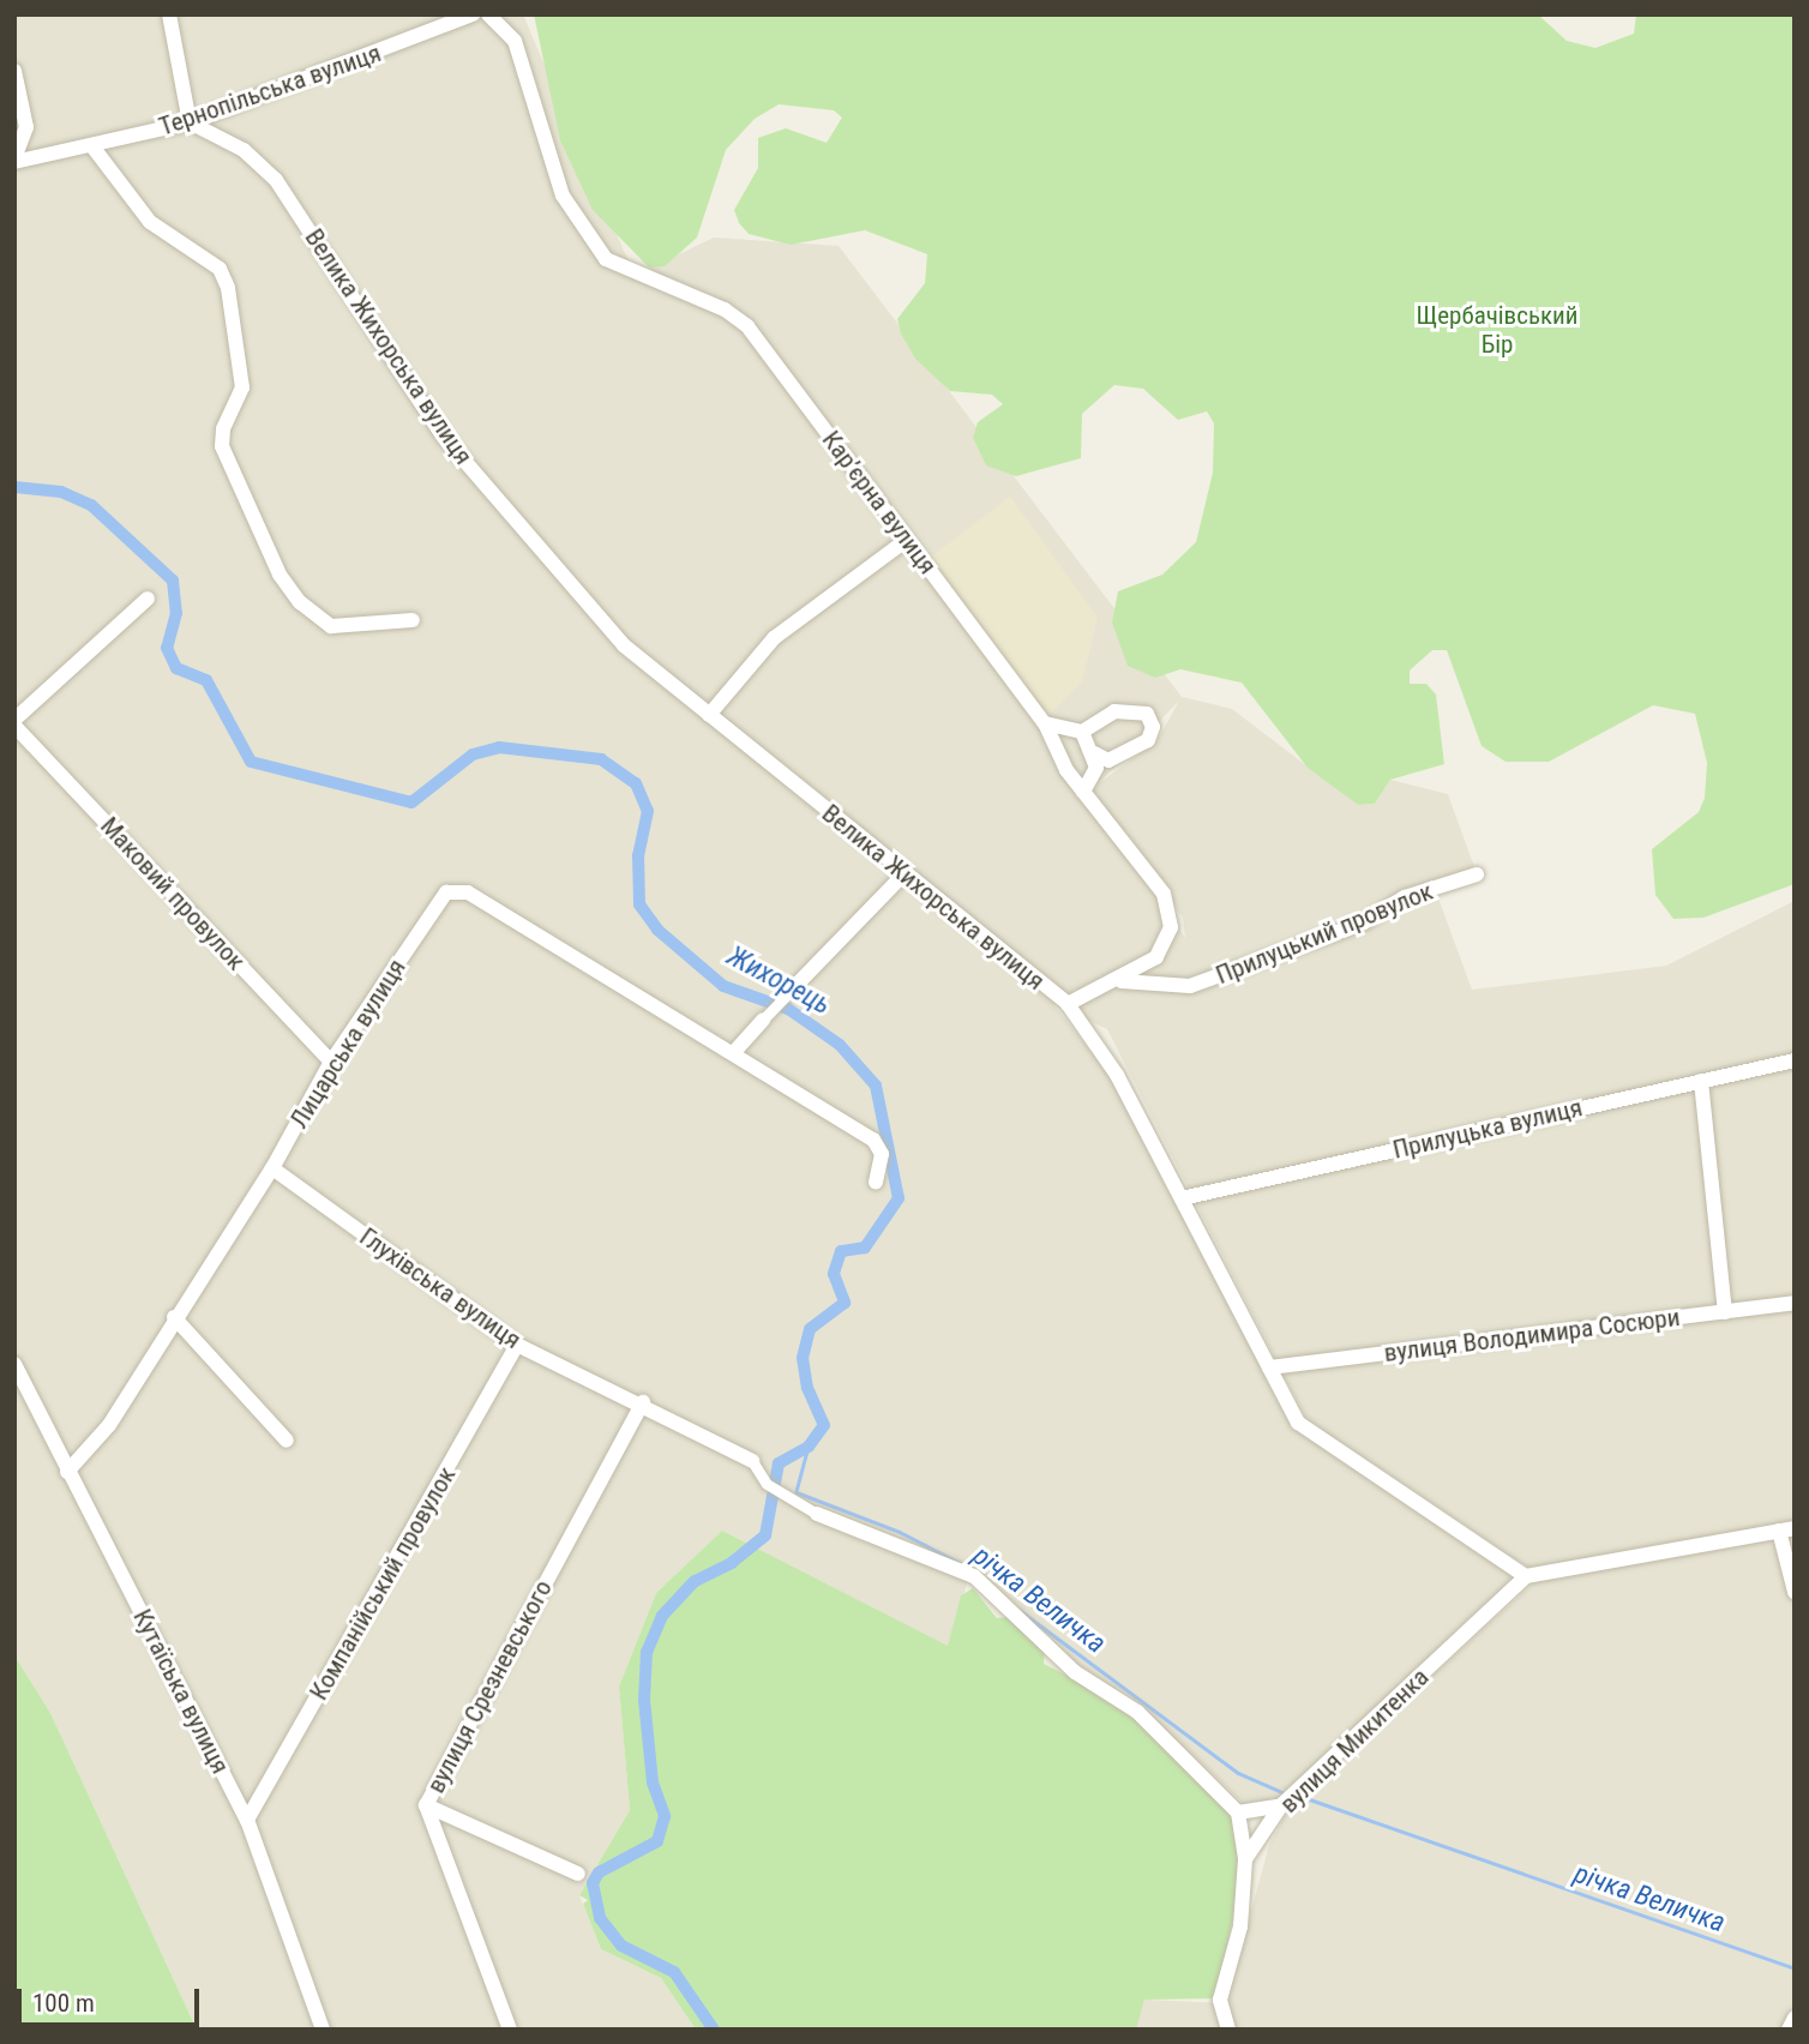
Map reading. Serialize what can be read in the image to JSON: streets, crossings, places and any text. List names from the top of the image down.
{
  "streets": {
    "street": [
      "Тернопільська вулиця",
      "Велика Жихорська вулиця",
      "Кар’єрна вулиця",
      "Маковий провулок",
      "Прилуцький провулок",
      "Лицарська вулиця",
      "Прилуцька вулиця",
      "Глухівська вулиця",
      "вулиця Володимира Сосюри",
      "Компанійський провулок",
      "вулиця Срезневського",
      "Кутаїська вулиця",
      "вулиця Микитенка"
    ]
  },
  "crossings": [
    ["Тернопільська вулиця", "Велика Жихорська вулиця"],
    ["Велика Жихорська вулиця", "Кар’єрна вулиця"],
    ["Велика Жихорська вулиця", "Прилуцька вулиця"],
    ["Велика Жихорська вулиця", "вулиця Володимира Сосюри"],
    ["Велика Жихорська вулиця", "вулиця Микитенка"],
    ["Кар’єрна вулиця", "Прилуцький провулок"],
    ["Маковий провулок", "Лицарська вулиця"],
    ["Лицарська вулиця", "Глухівська вулиця"],
    ["Лицарська вулиця", "Кутаїська вулиця"],
    ["Глухівська вулиця", "Компанійський провулок"],
    ["Глухівська вулиця", "вулиця Срезневського"],
    ["Компанійський провулок", "Кутаїська вулиця"]
  ],
  "water": ["Жихорець", "річка Величка"],
  "parks": ["Щербачівський Бір"],
  "scale_bar": "100 m"
}
